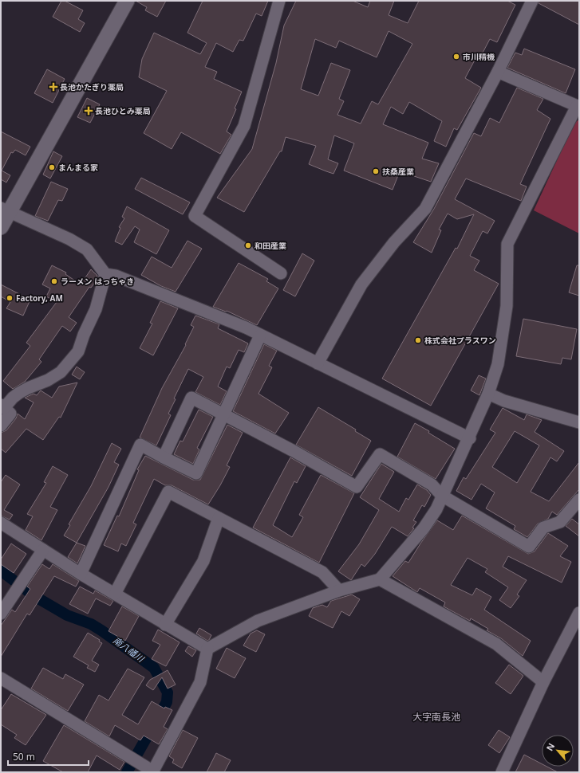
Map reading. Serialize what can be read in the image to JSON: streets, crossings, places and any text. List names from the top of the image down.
{
  "districts": ["大字南長池"],
  "water": ["南八幡川"],
  "places": {
    "other": [
      "市川精機",
      "まんまる家",
      "扶桑産業",
      "和田産業",
      "ラーメン はっちゃき",
      "Factory, AM",
      "株式会社プラスワン"
    ],
    "health": ["長池かたぎり薬局", "長池ひとみ薬局"]
  },
  "scale_bar": "50 m",
  "north": "top left"
}
